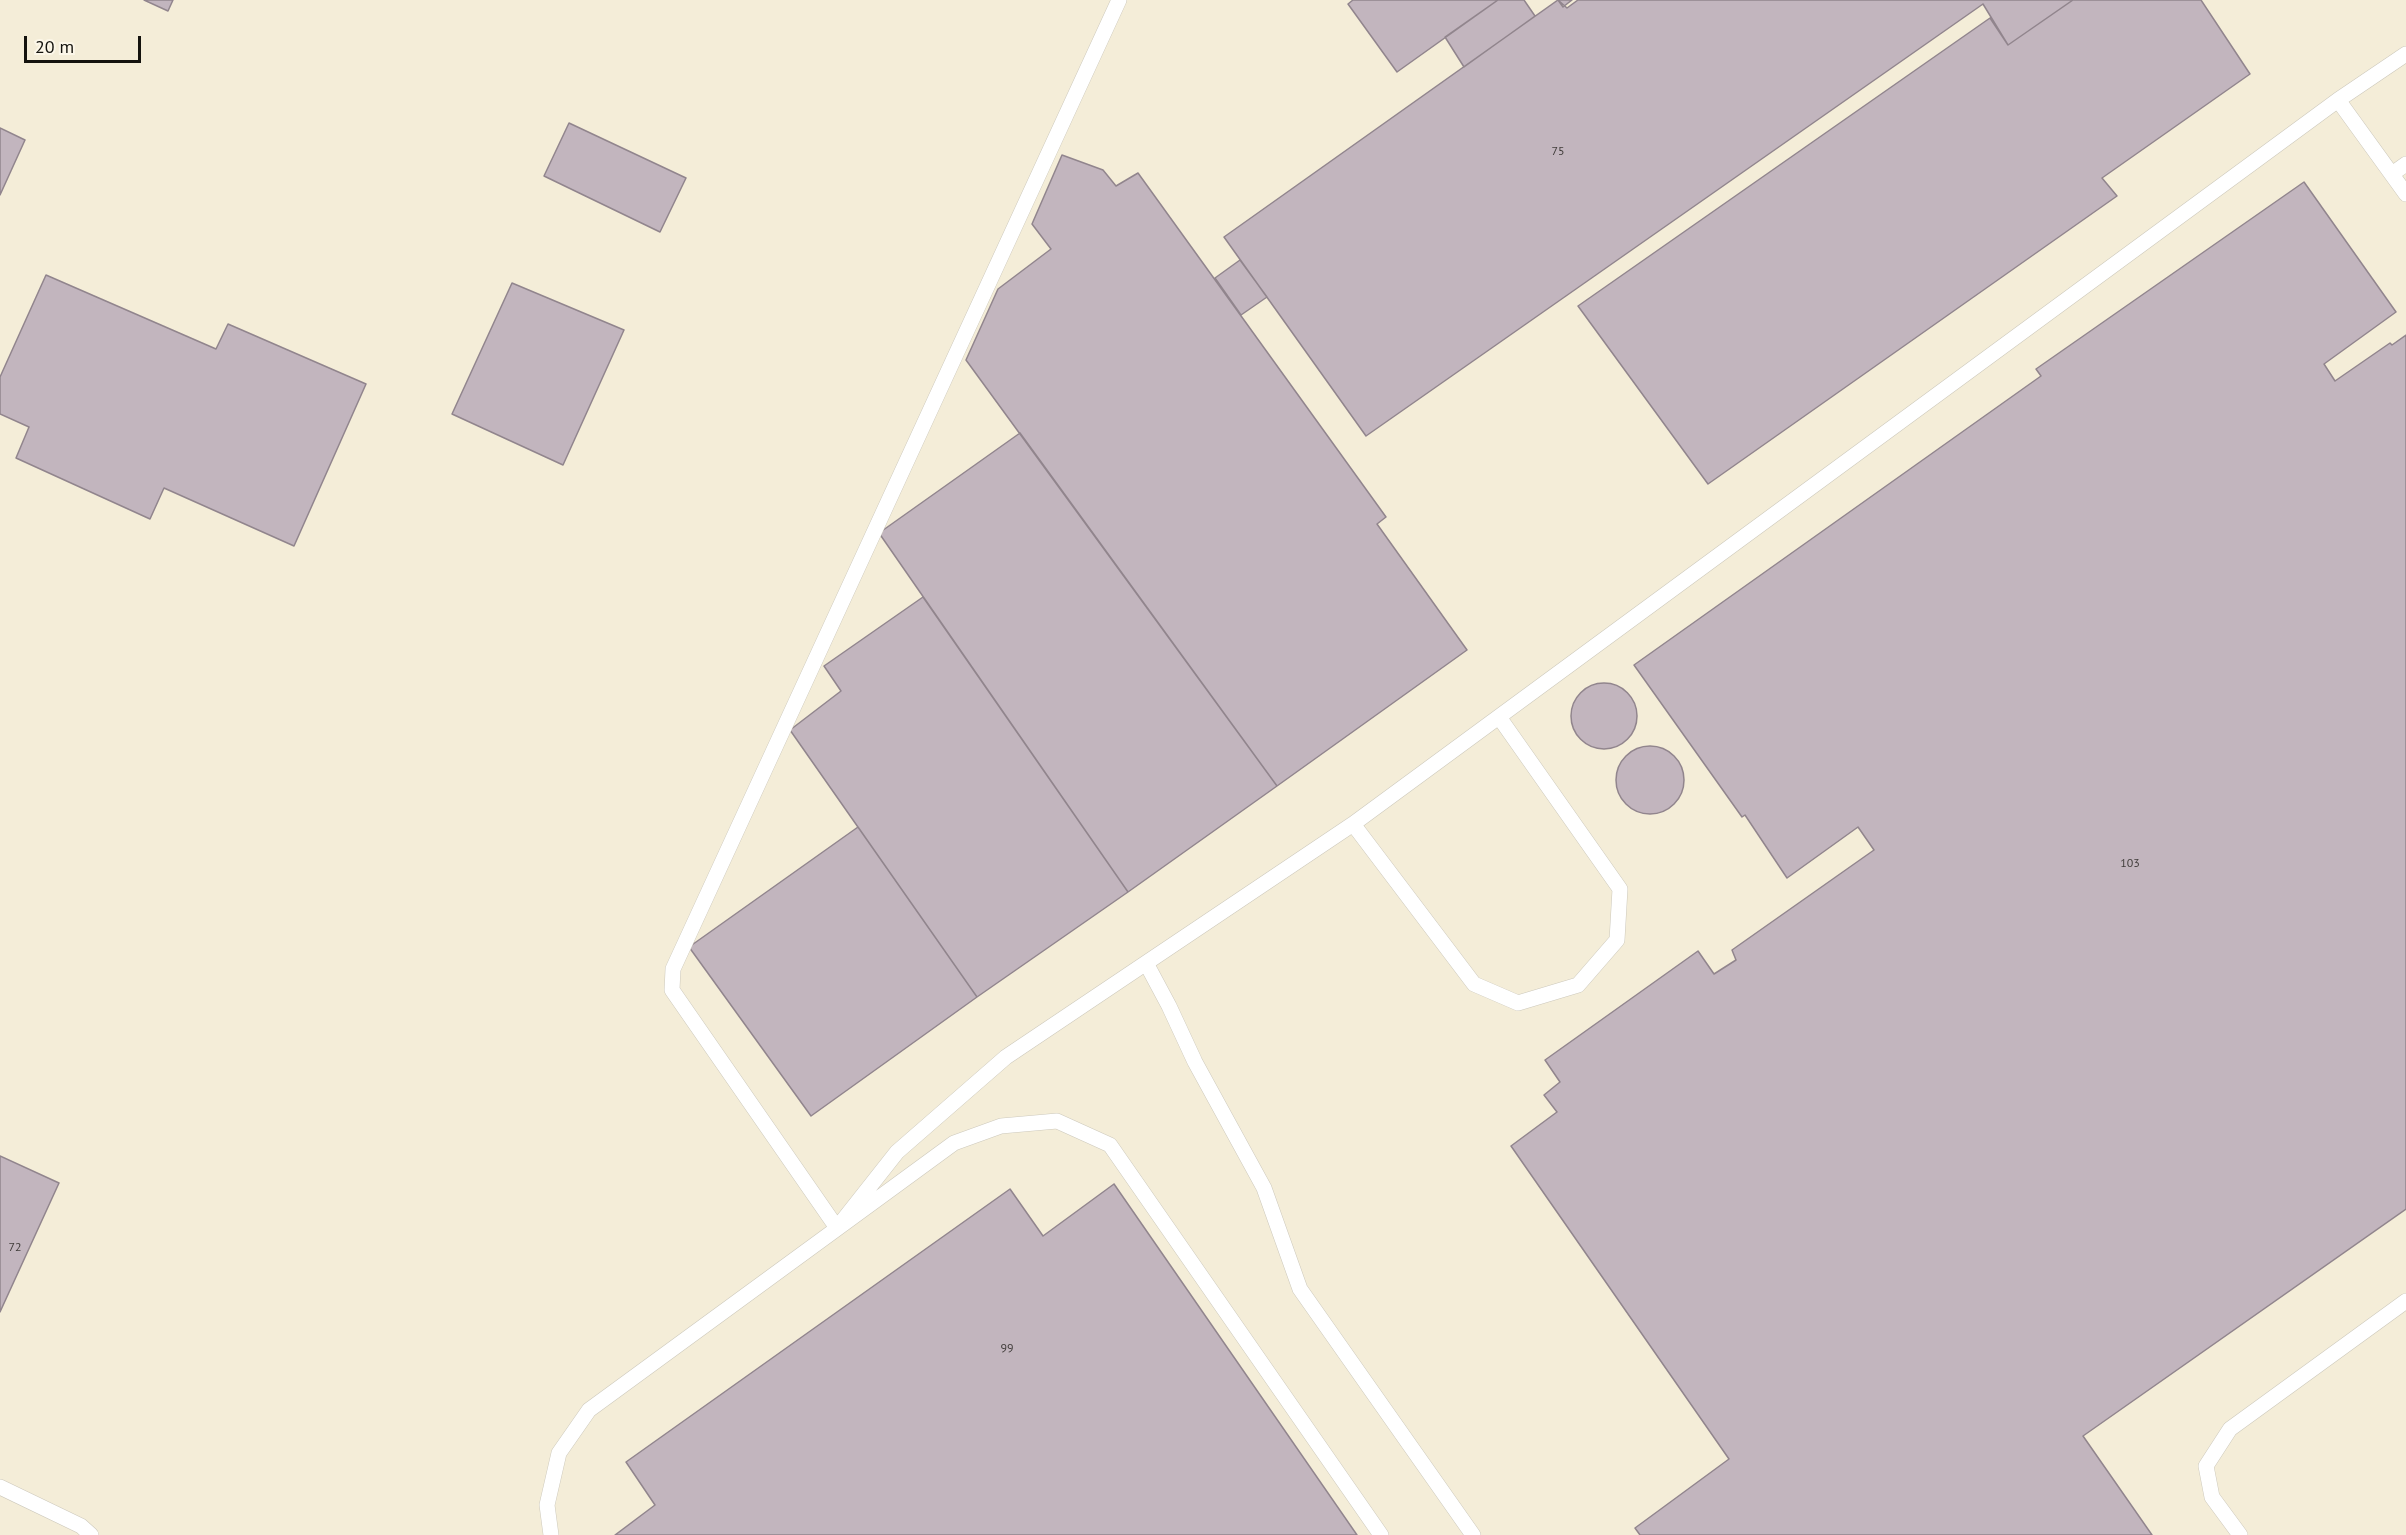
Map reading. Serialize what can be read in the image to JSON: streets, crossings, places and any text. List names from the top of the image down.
{
  "house_numbers": [
    "75",
    "103",
    "72",
    "99"
  ],
  "scale_bar": "20 m"
}
